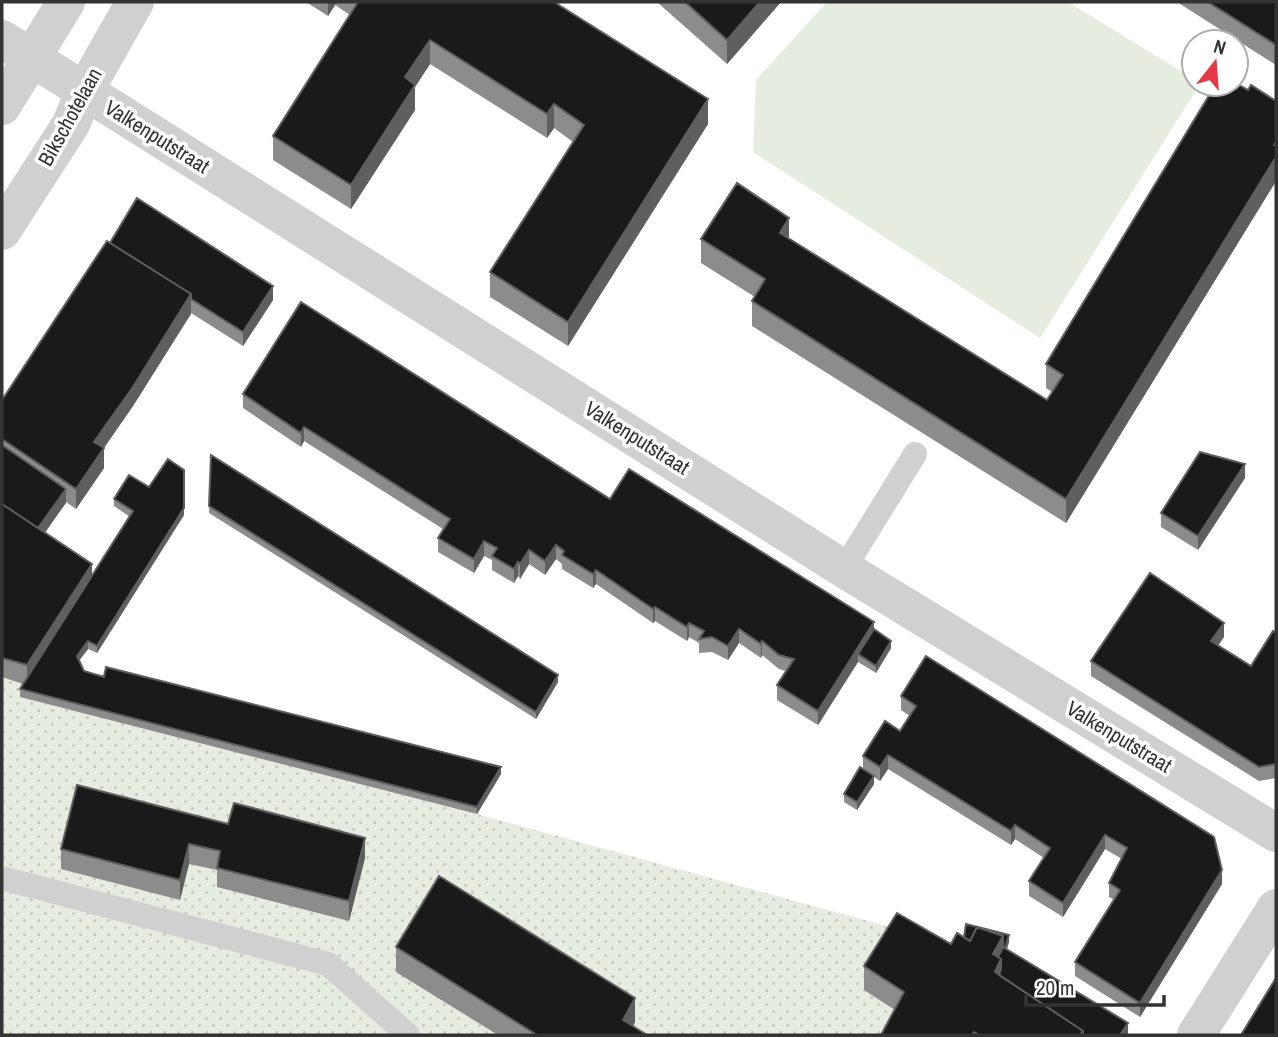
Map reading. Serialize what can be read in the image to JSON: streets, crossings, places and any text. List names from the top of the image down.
{
  "streets": {
    "street": ["Bikschotelaan", "Valkenputstraat"]
  },
  "crossings": [
    ["Bikschotelaan", "Valkenputstraat"]
  ],
  "scale_bar": "20 m",
  "north": "top"
}
